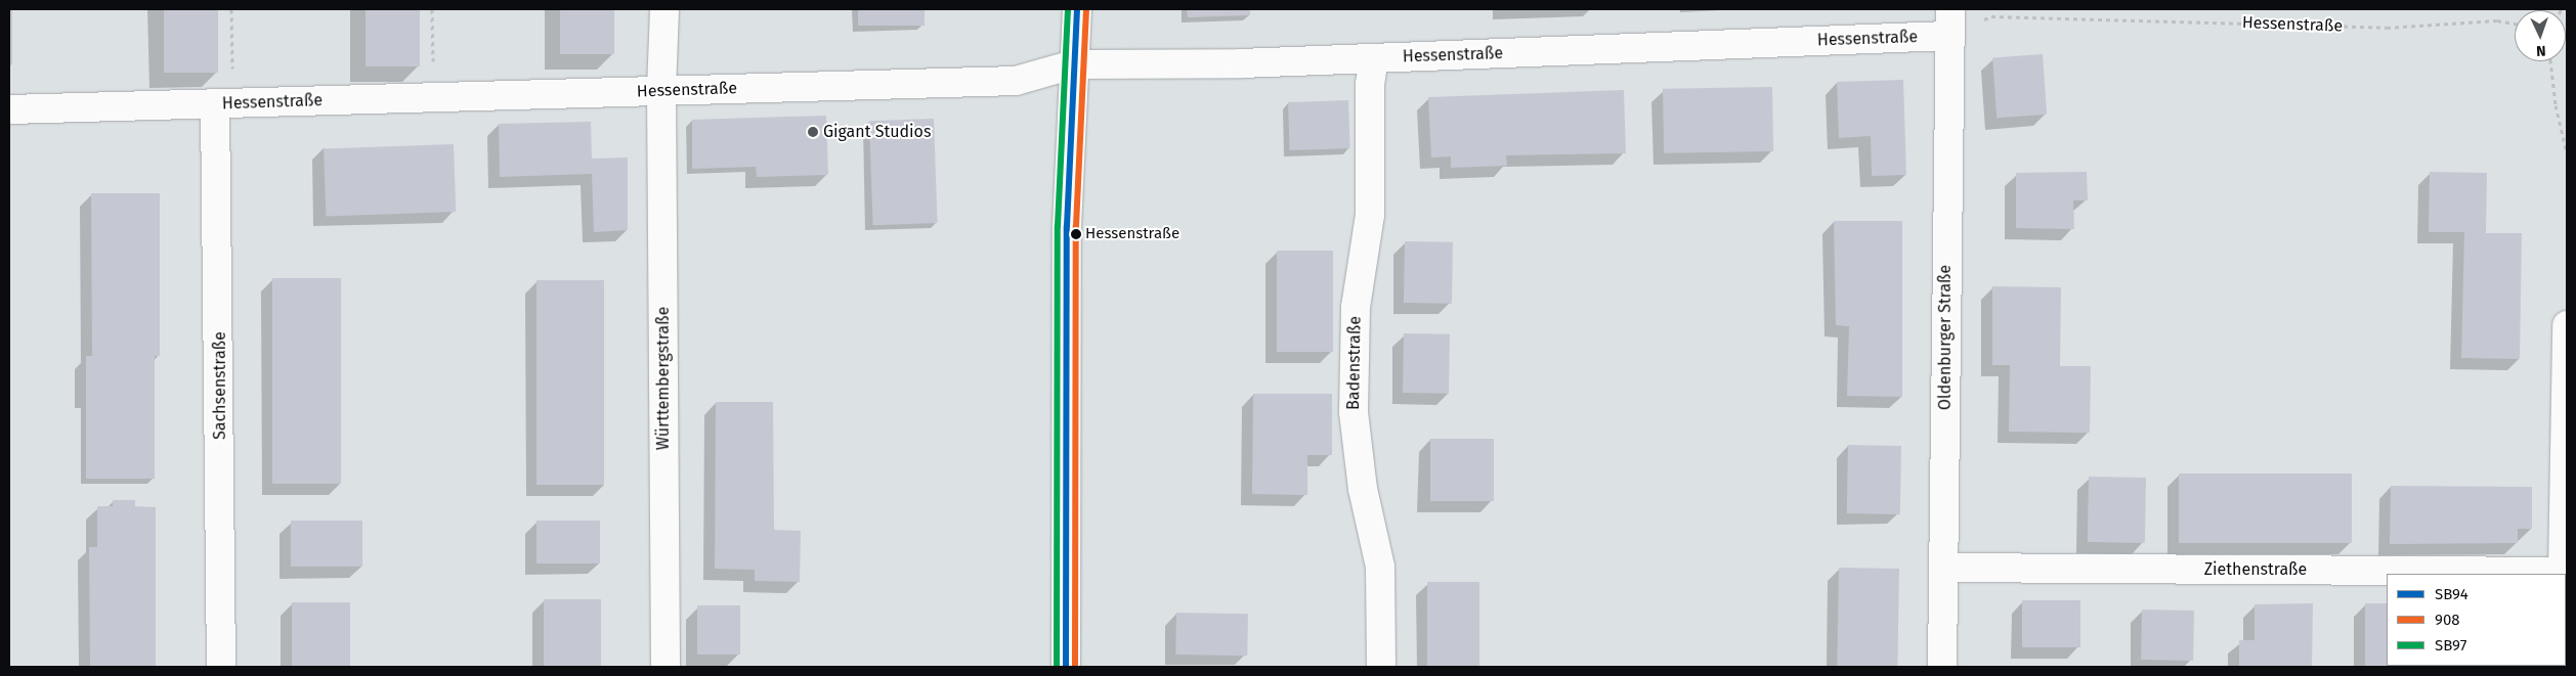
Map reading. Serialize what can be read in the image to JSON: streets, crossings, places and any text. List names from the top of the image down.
{
  "streets": {
    "street": [
      "Hessenstraße",
      "Oldenburger Straße",
      "Badenstraße",
      "Württembergstraße",
      "Sachsenstraße",
      "Ziethenstraße"
    ]
  },
  "crossings": [
    ["Hessenstraße", "Oldenburger Straße"],
    ["Hessenstraße", "Badenstraße"],
    ["Hessenstraße", "Württembergstraße"],
    ["Hessenstraße", "Sachsenstraße"],
    ["Oldenburger Straße", "Ziethenstraße"]
  ],
  "places": ["Gigant Studios", "Hessenstraße"],
  "lines": ["transit line SB94", "transit line 908", "transit line SB97"],
  "legend": ["SB94", "908", "SB97"],
  "north": "bottom"
}
